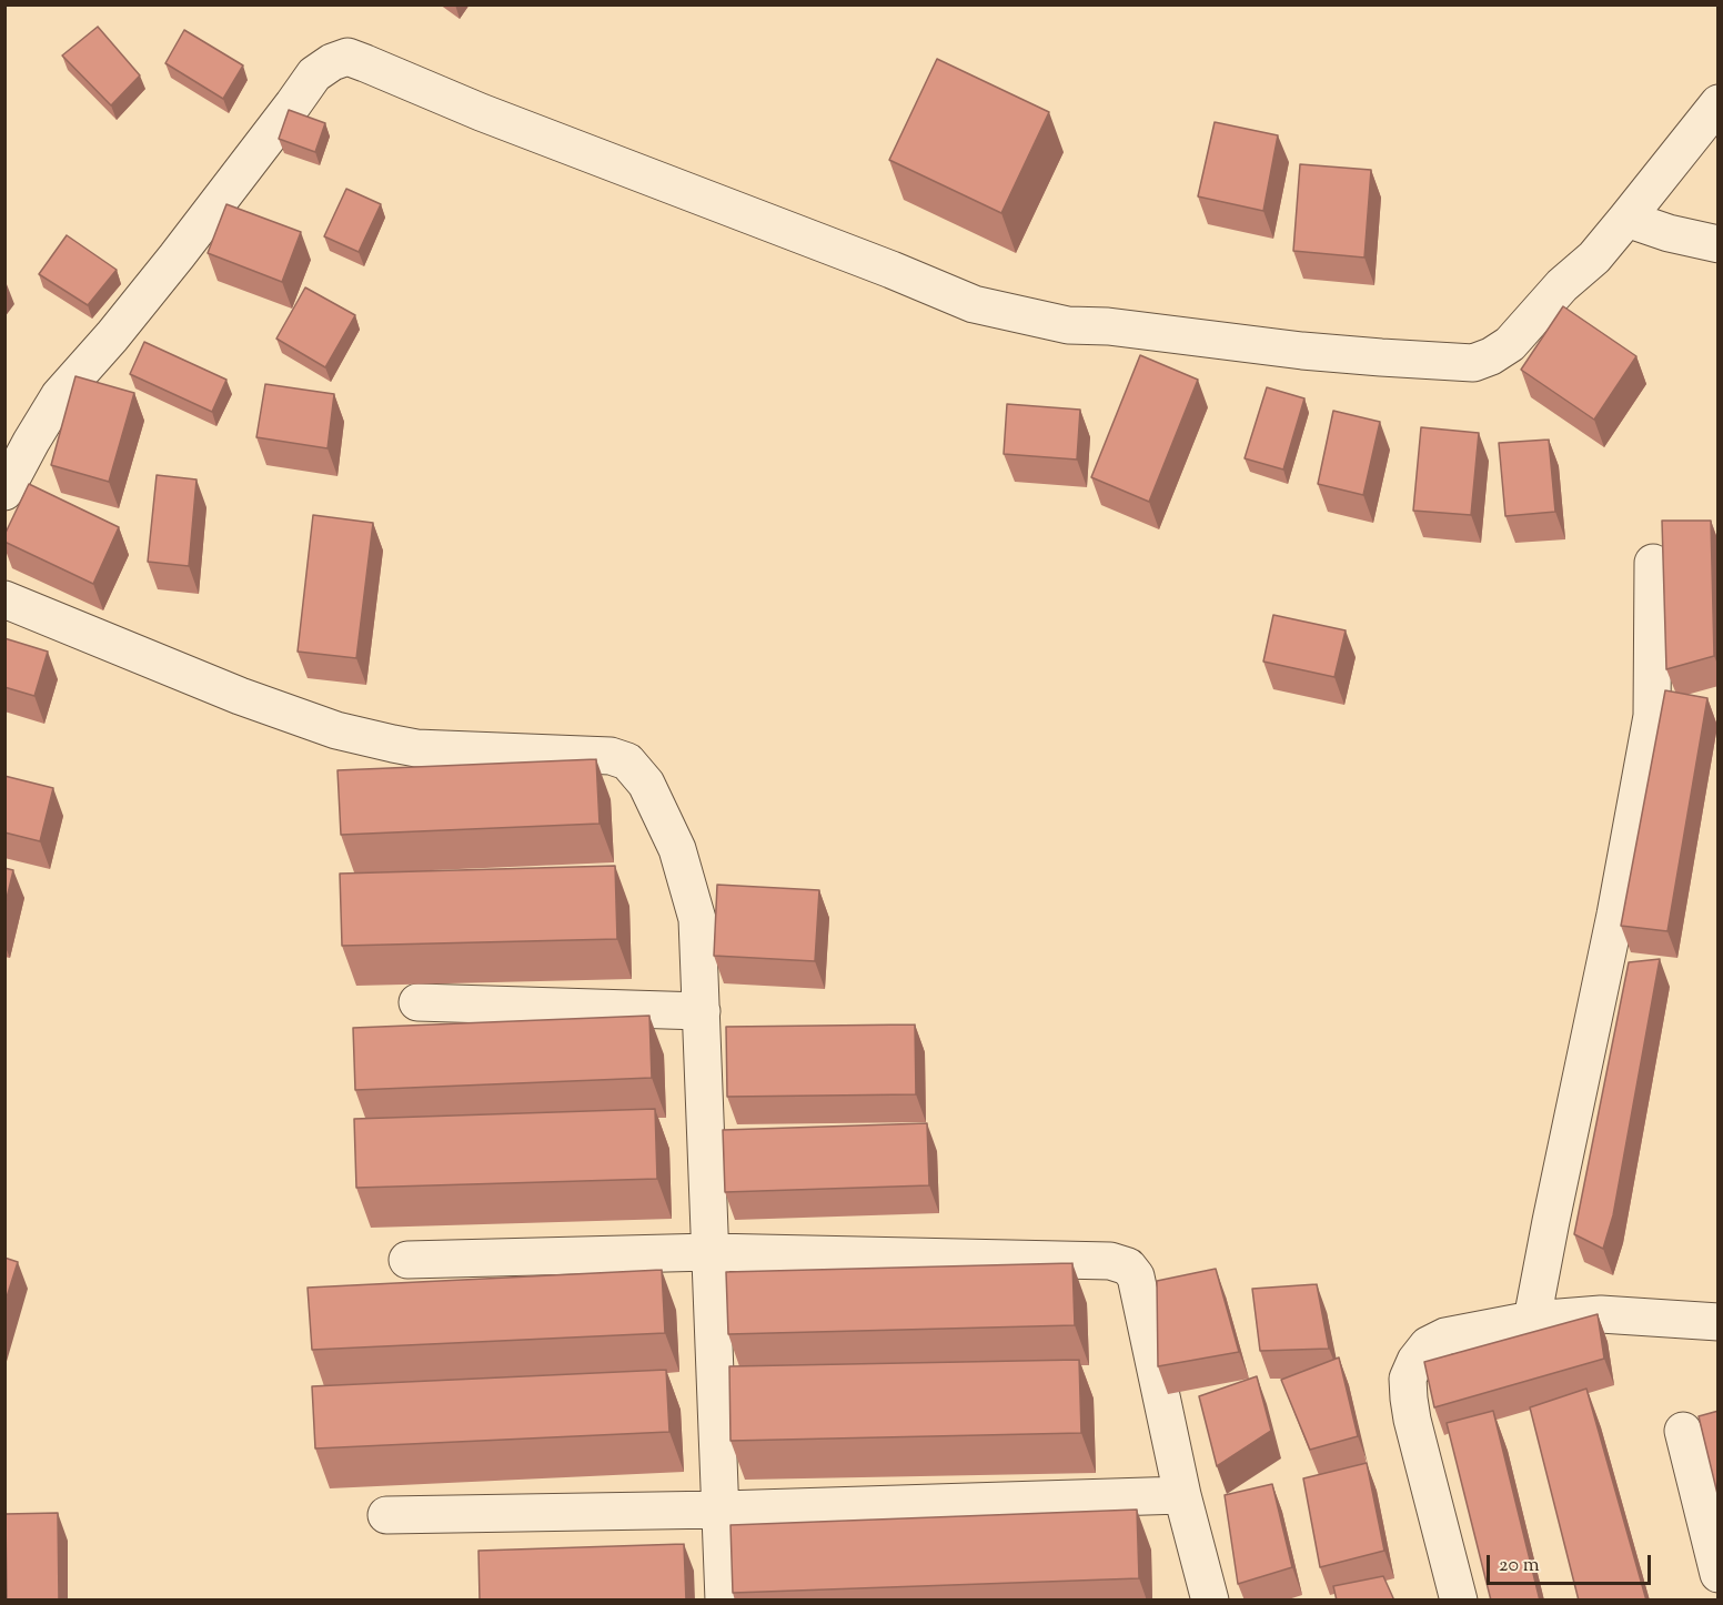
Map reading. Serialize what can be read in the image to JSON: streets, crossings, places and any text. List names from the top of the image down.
{
  "scale_bar": "20 m"
}
